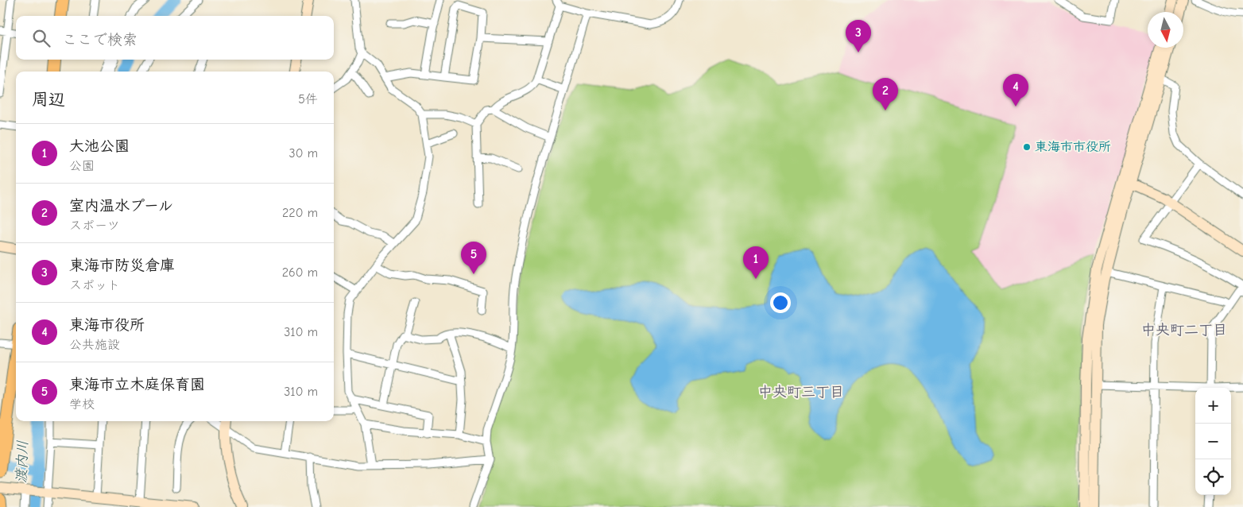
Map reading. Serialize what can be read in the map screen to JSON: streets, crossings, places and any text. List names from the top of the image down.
{
  "districts": ["中央町二丁目", "中央町三丁目"],
  "water": ["渡内川"],
  "places": ["東海市市役所"],
  "north": "bottom",
  "page": {
    "search": "ここで検索",
    "pins": [
      "3",
      "4",
      "2",
      "5",
      "1"
    ],
    "heading": ["周辺", "5件"],
    "list": [
      {
        "mark": "1",
        "name": "大池公園",
        "note": "公園",
        "value": "30 m"
      },
      {
        "mark": "2",
        "name": "室内温水プール",
        "note": "スポーツ",
        "value": "220 m"
      },
      {
        "mark": "3",
        "name": "東海市防災倉庫",
        "note": "スポット",
        "value": "260 m"
      },
      {
        "mark": "4",
        "name": "東海市役所",
        "note": "公共施設",
        "value": "310 m"
      },
      {
        "mark": "5",
        "name": "東海市立木庭保育園",
        "note": "学校",
        "value": "310 m"
      }
    ],
    "map_buttons": ["+", "−"]
  }
}
